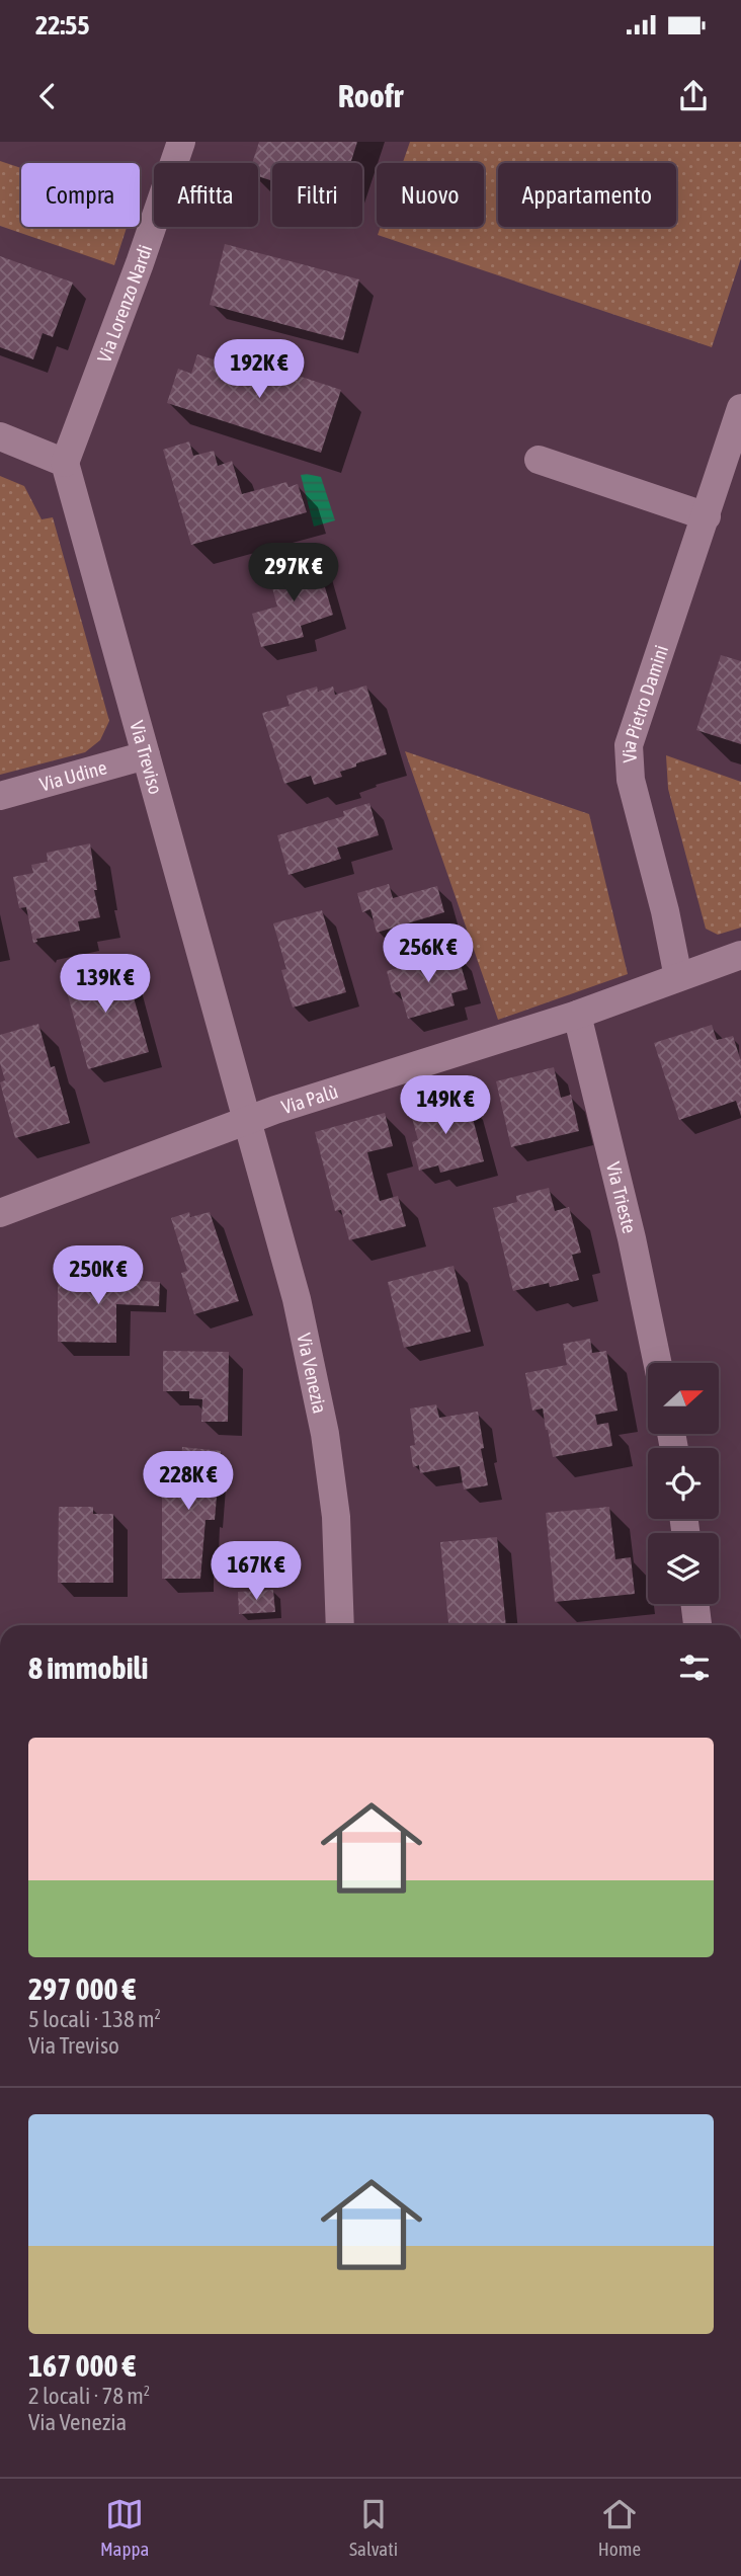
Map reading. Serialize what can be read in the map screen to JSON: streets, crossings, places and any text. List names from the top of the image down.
{
  "streets": {
    "street": [
      "Via Lorenzo Nardi",
      "Via Pietro Damini",
      "Via Treviso",
      "Via Udine",
      "Via Palù",
      "Via Trieste",
      "Via Venezia"
    ]
  },
  "crossings": [
    ["Via Lorenzo Nardi", "Via Treviso"],
    ["Via Pietro Damini", "Via Palù"],
    ["Via Treviso", "Via Udine"],
    ["Via Treviso", "Via Palù"],
    ["Via Treviso", "Via Venezia"],
    ["Via Palù", "Via Trieste"],
    ["Via Palù", "Via Venezia"]
  ],
  "north": "right",
  "page": {
    "status": "22:55",
    "header": "Roofr",
    "chip": [
      "Compra",
      "Affitta",
      "Filtri",
      "Nuovo",
      "Appartamento"
    ],
    "price": [
      "192K €",
      "297K €",
      "256K €",
      "139K €",
      "149K €",
      "250K €",
      "228K €",
      "167K €"
    ],
    "heading": "8 immobili",
    "list": [
      {
        "name": "297 000 €",
        "note": "5 locali · 138 m² · Via Treviso"
      },
      {
        "name": "167 000 €",
        "note": "2 locali · 78 m² · Via Venezia"
      }
    ],
    "tabs": ["Mappa", "Salvati", "Home"]
  }
}
